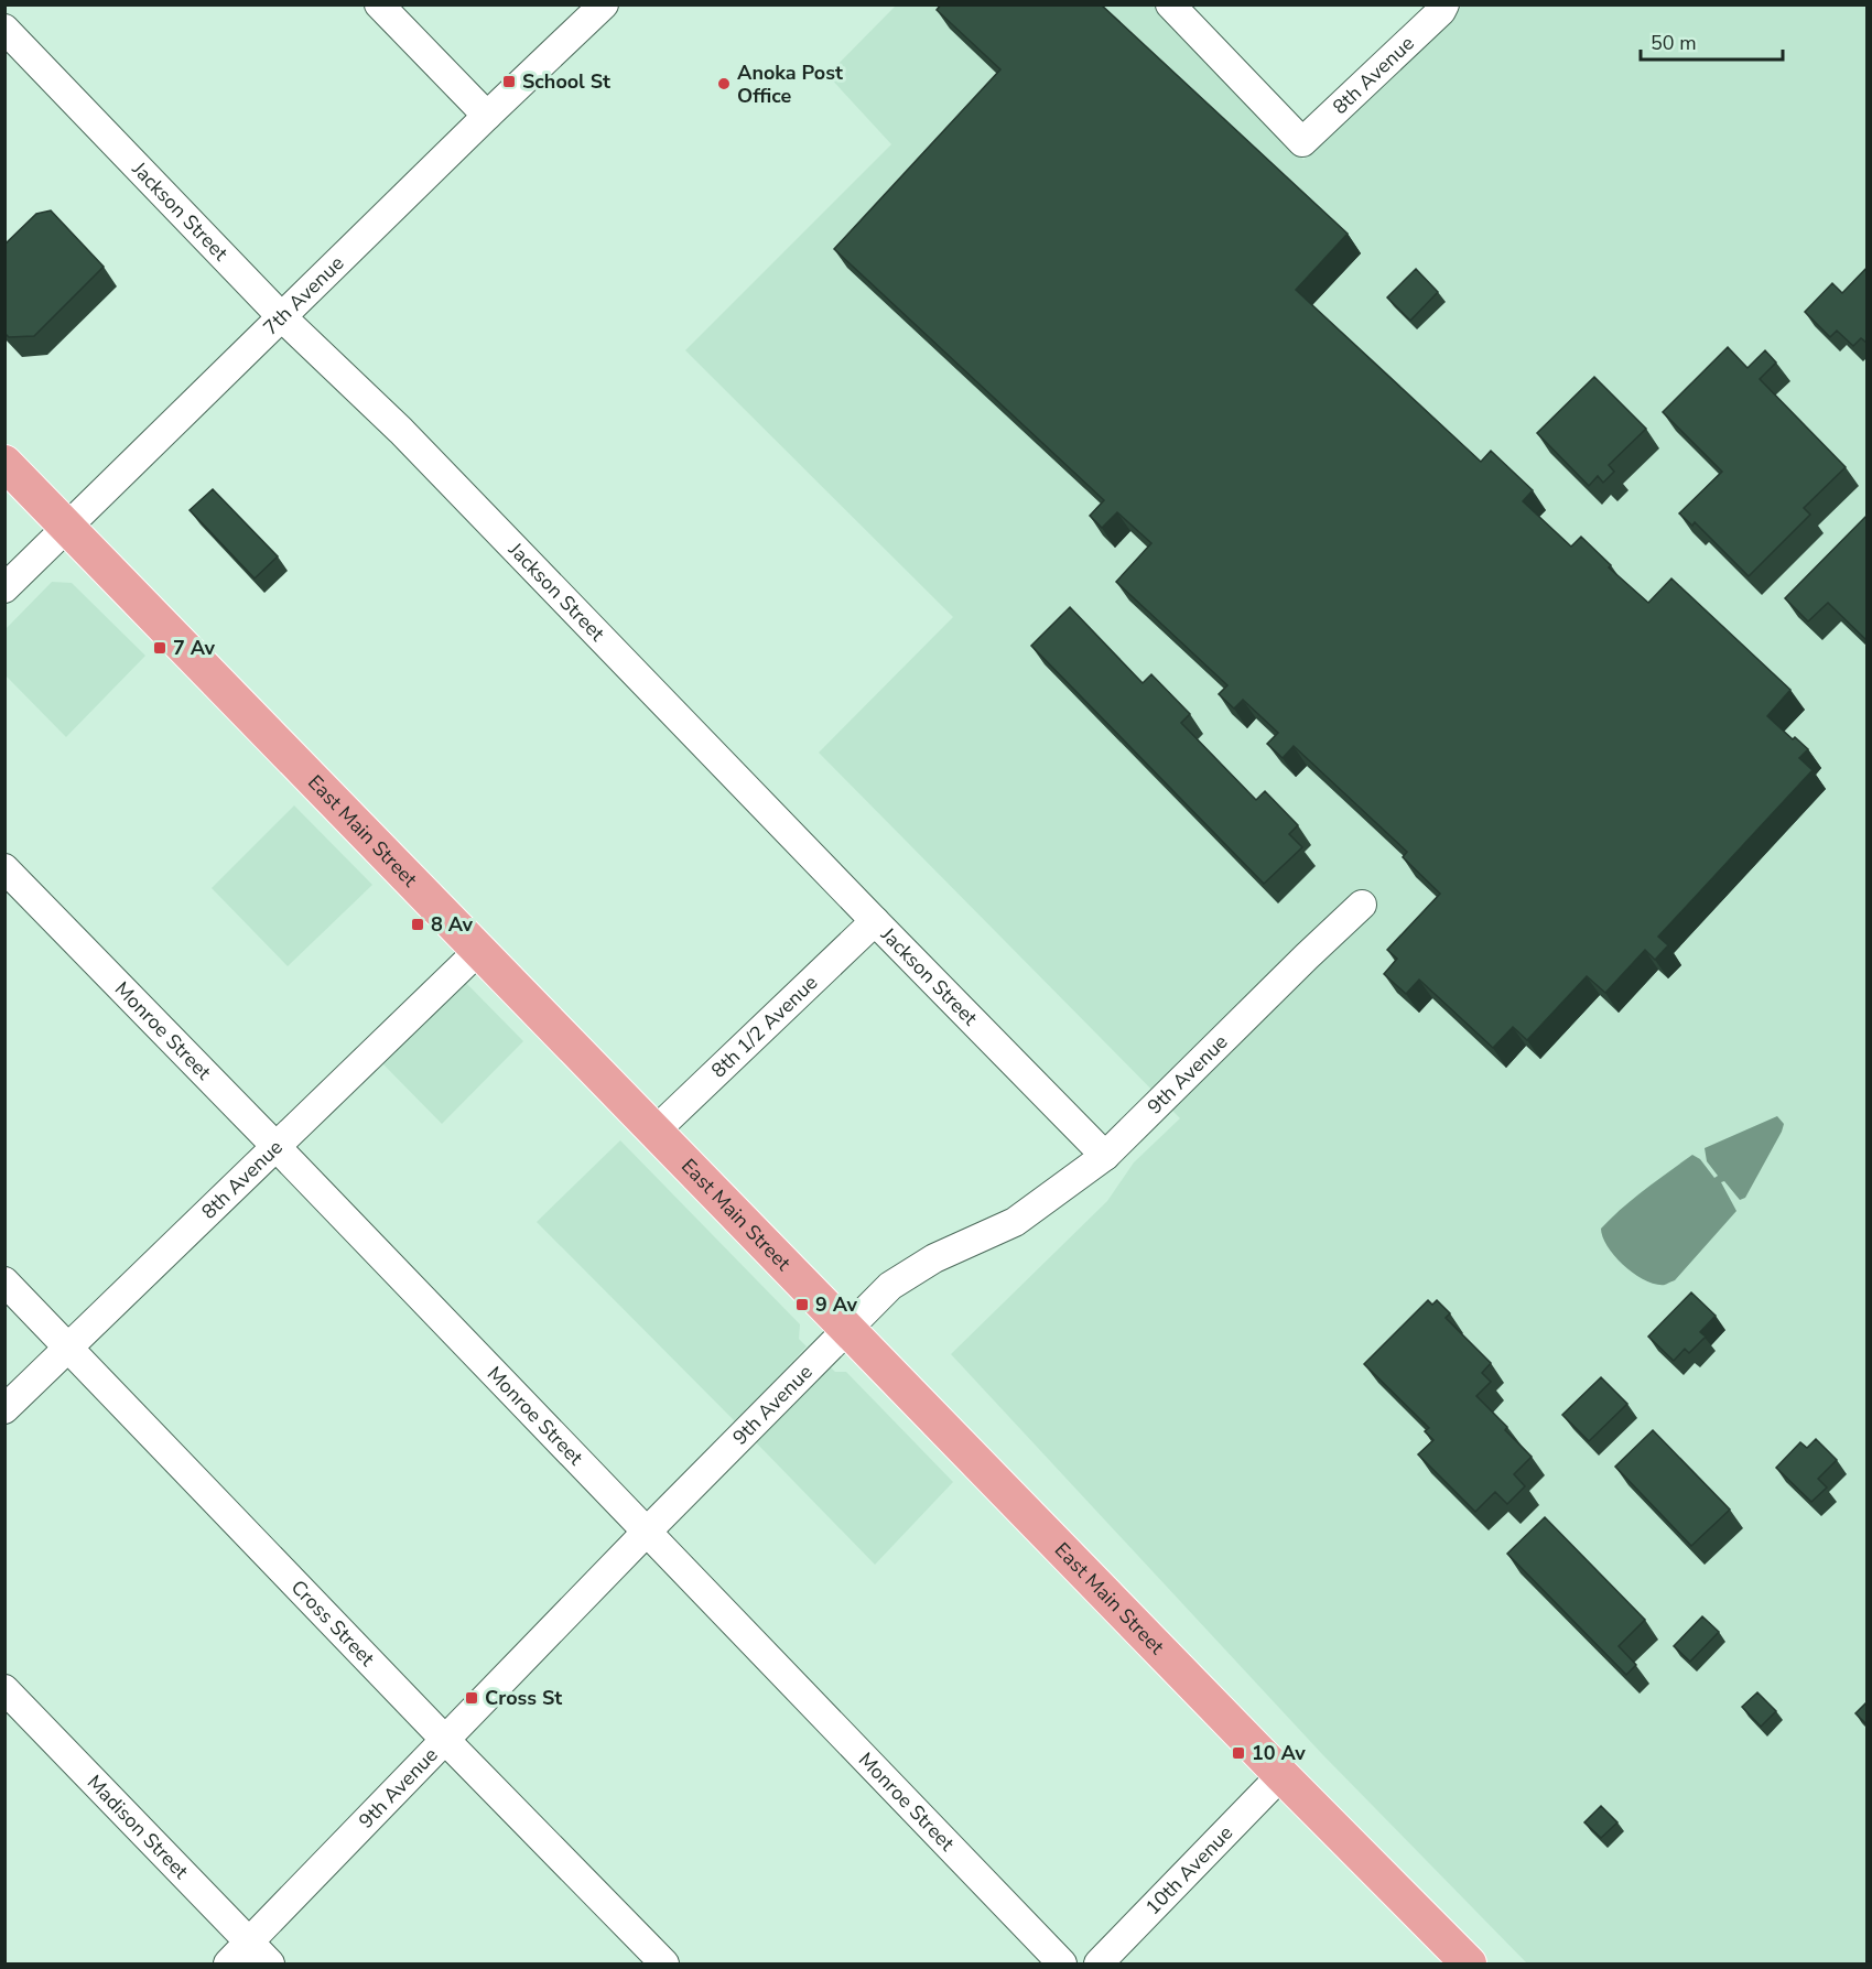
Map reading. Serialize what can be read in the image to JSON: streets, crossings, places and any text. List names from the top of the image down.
{
  "streets": {
    "main road": ["East Main Street"],
    "street": [
      "8th Avenue",
      "Jackson Street",
      "7th Avenue",
      "8th 1/2 Avenue",
      "Monroe Street",
      "9th Avenue",
      "Cross Street",
      "Madison Street",
      "10th Avenue"
    ]
  },
  "crossings": [
    ["8th Avenue", "East Main Street"],
    ["8th Avenue", "Monroe Street"],
    ["8th Avenue", "Cross Street"],
    ["Jackson Street", "7th Avenue"],
    ["Jackson Street", "8th 1/2 Avenue"],
    ["Jackson Street", "9th Avenue"],
    ["7th Avenue", "East Main Street"],
    ["East Main Street", "8th 1/2 Avenue"],
    ["East Main Street", "9th Avenue"],
    ["East Main Street", "10th Avenue"],
    ["Monroe Street", "9th Avenue"],
    ["9th Avenue", "Cross Street"],
    ["9th Avenue", "Madison Street"]
  ],
  "places": {
    "transit": [
      "School St",
      "7 Av",
      "8 Av",
      "9 Av",
      "Cross St",
      "10 Av"
    ],
    "other": ["Anoka Post Office"]
  },
  "scale_bar": "50 m"
}
